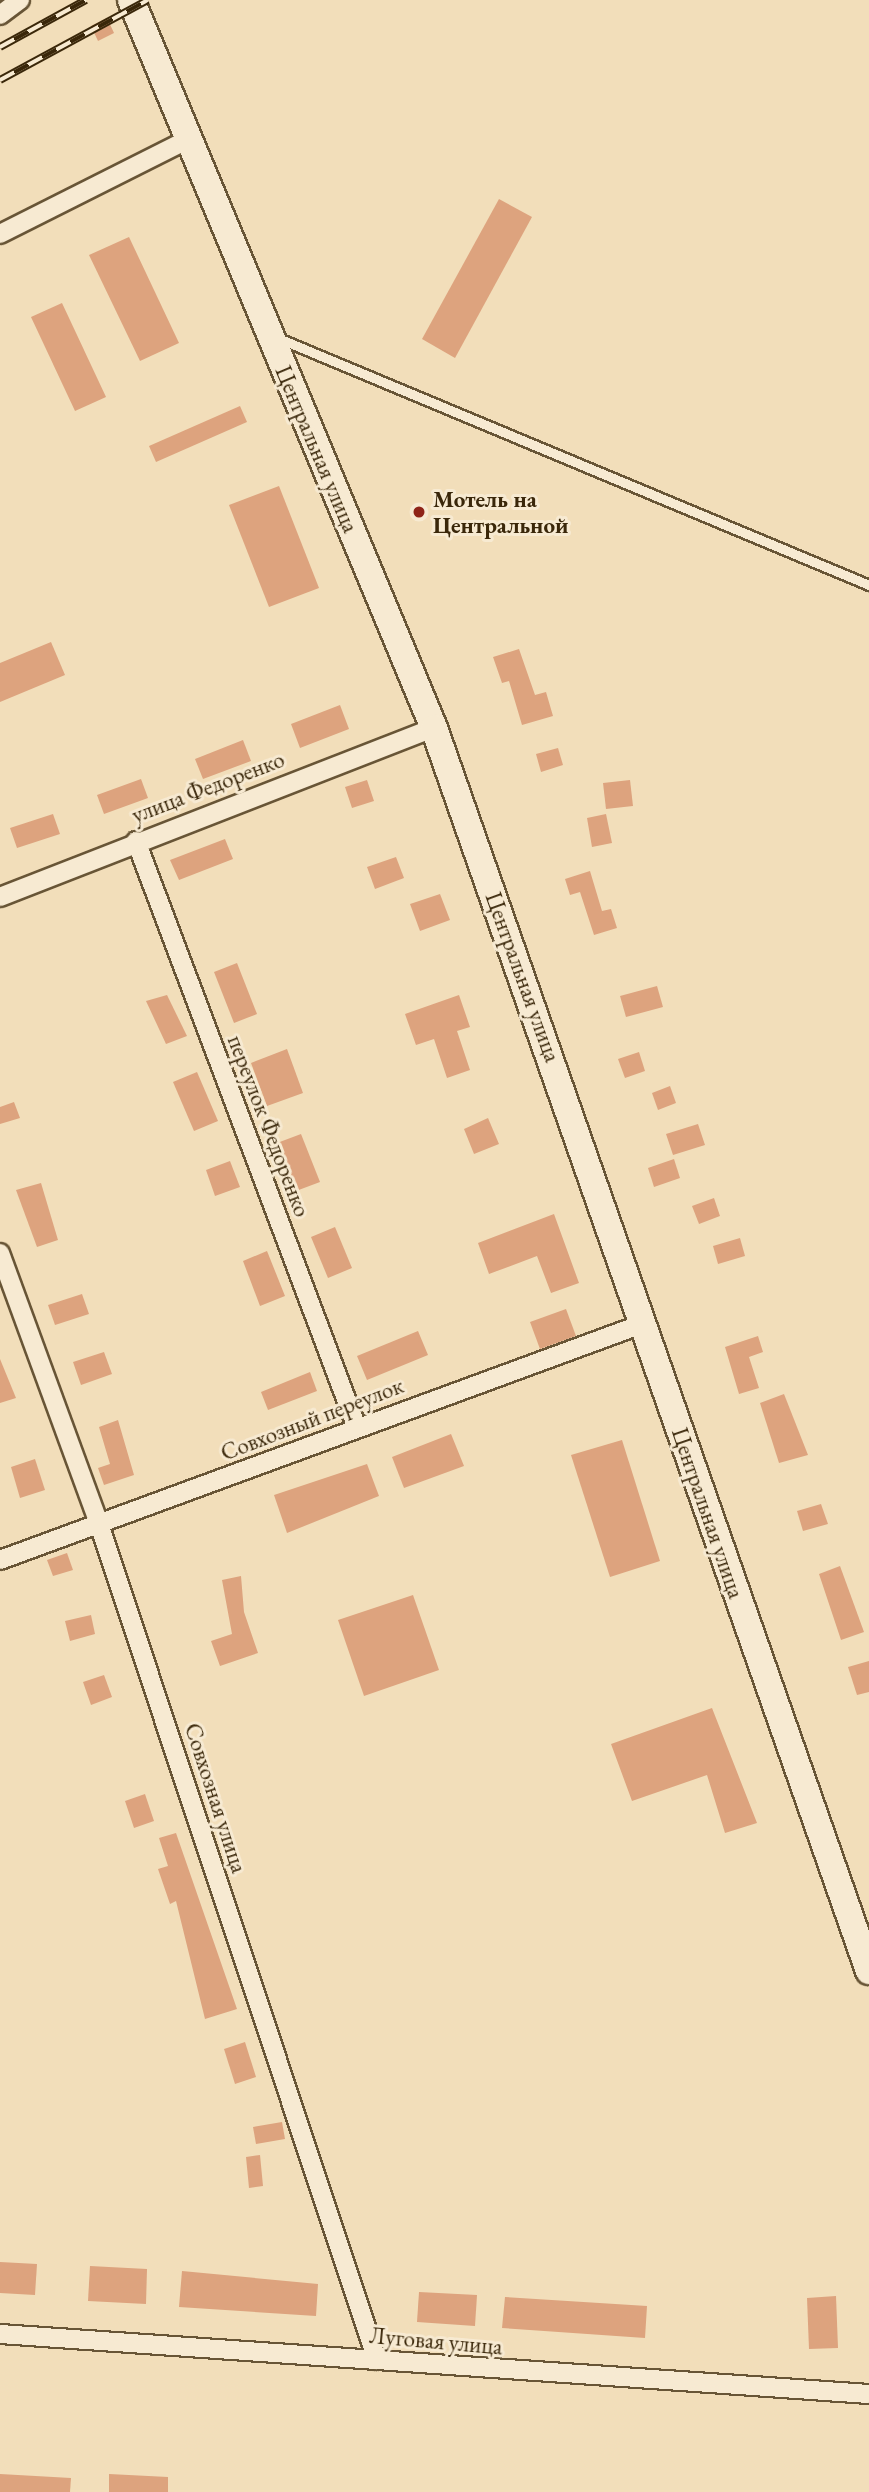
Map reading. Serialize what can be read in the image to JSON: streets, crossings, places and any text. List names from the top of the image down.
{
  "streets": {
    "street": [
      "Центральная улица",
      "улица Федоренко",
      "переулок Федоренко",
      "Совхозный переулок",
      "Совхозная улица",
      "Луговая улица"
    ]
  },
  "crossings": [
    ["Центральная улица", "улица Федоренко"],
    ["Центральная улица", "Совхозный переулок"],
    ["улица Федоренко", "переулок Федоренко"],
    ["переулок Федоренко", "Совхозный переулок"],
    ["Совхозный переулок", "Совхозная улица"],
    ["Совхозная улица", "Луговая улица"]
  ],
  "places": ["Мотель на Центральной"]
}
